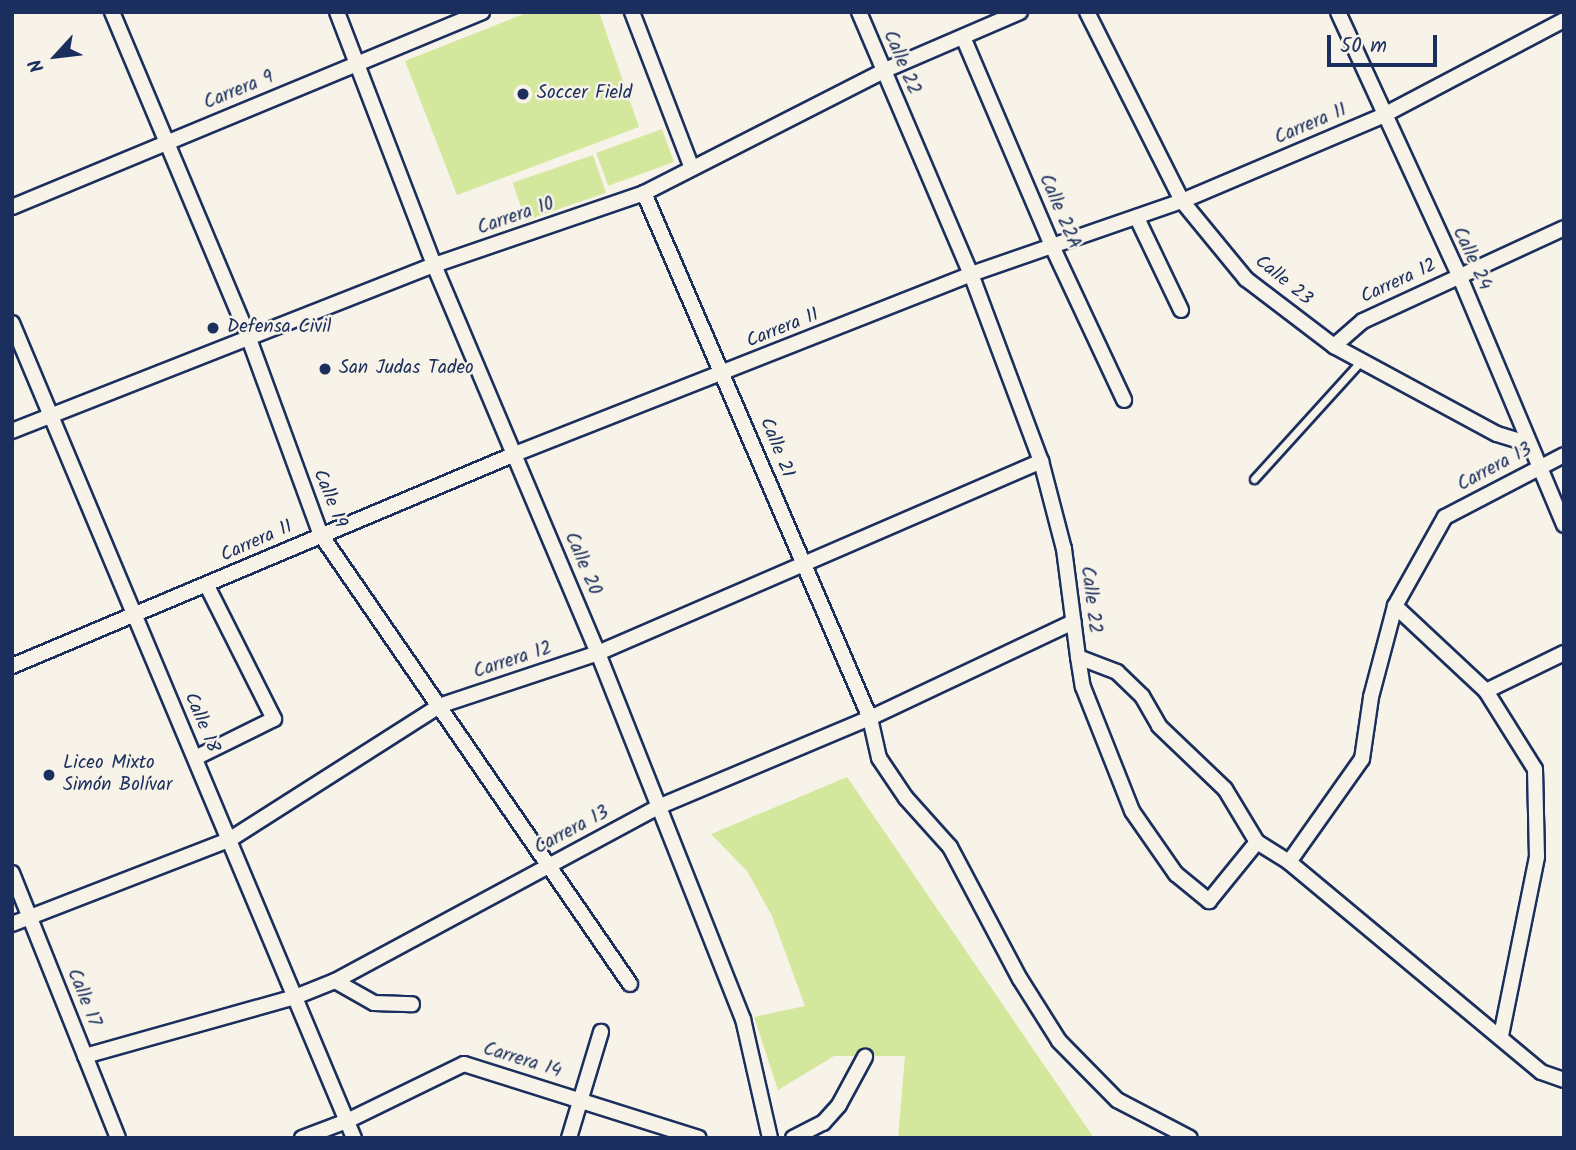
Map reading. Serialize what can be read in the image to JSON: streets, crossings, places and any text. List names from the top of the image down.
{
  "streets": {
    "street": [
      "Calle 22",
      "Carrera 9",
      "Carrera 11",
      "Calle 22A",
      "Carrera 10",
      "Calle 24",
      "Calle 23",
      "Carrera 12",
      "Calle 21",
      "Carrera 13",
      "Calle 19",
      "Calle 20",
      "Calle 18",
      "Calle 17",
      "Carrera 14"
    ]
  },
  "crossings": [
    ["Calle 22", "Carrera 11"],
    ["Calle 22", "Carrera 10"],
    ["Calle 22", "Carrera 12"],
    ["Calle 22", "Carrera 13"],
    ["Carrera 9", "Calle 19"],
    ["Carrera 9", "Calle 20"],
    ["Carrera 11", "Calle 22A"],
    ["Carrera 11", "Calle 24"],
    ["Carrera 11", "Calle 23"],
    ["Carrera 11", "Calle 21"],
    ["Carrera 11", "Calle 19"],
    ["Carrera 11", "Calle 20"],
    ["Carrera 11", "Calle 18"],
    ["Calle 22A", "Carrera 10"],
    ["Carrera 10", "Calle 21"],
    ["Carrera 10", "Calle 19"],
    ["Carrera 10", "Calle 20"],
    ["Carrera 10", "Calle 18"],
    ["Calle 24", "Calle 23"],
    ["Calle 24", "Carrera 12"],
    ["Calle 24", "Carrera 13"],
    ["Calle 23", "Carrera 12"],
    ["Carrera 12", "Calle 21"],
    ["Carrera 12", "Calle 19"],
    ["Carrera 12", "Calle 20"],
    ["Carrera 12", "Calle 18"],
    ["Carrera 12", "Calle 17"],
    ["Calle 21", "Carrera 13"],
    ["Carrera 13", "Calle 19"],
    ["Carrera 13", "Calle 20"],
    ["Carrera 13", "Calle 18"],
    ["Carrera 13", "Calle 17"],
    ["Calle 18", "Carrera 14"]
  ],
  "places": [
    "Soccer Field",
    "Defensa Civil",
    "San Judas Tadeo",
    "Liceo Mixto Simón Bolívar"
  ],
  "scale_bar": "50 m",
  "north": "bottom left"
}
